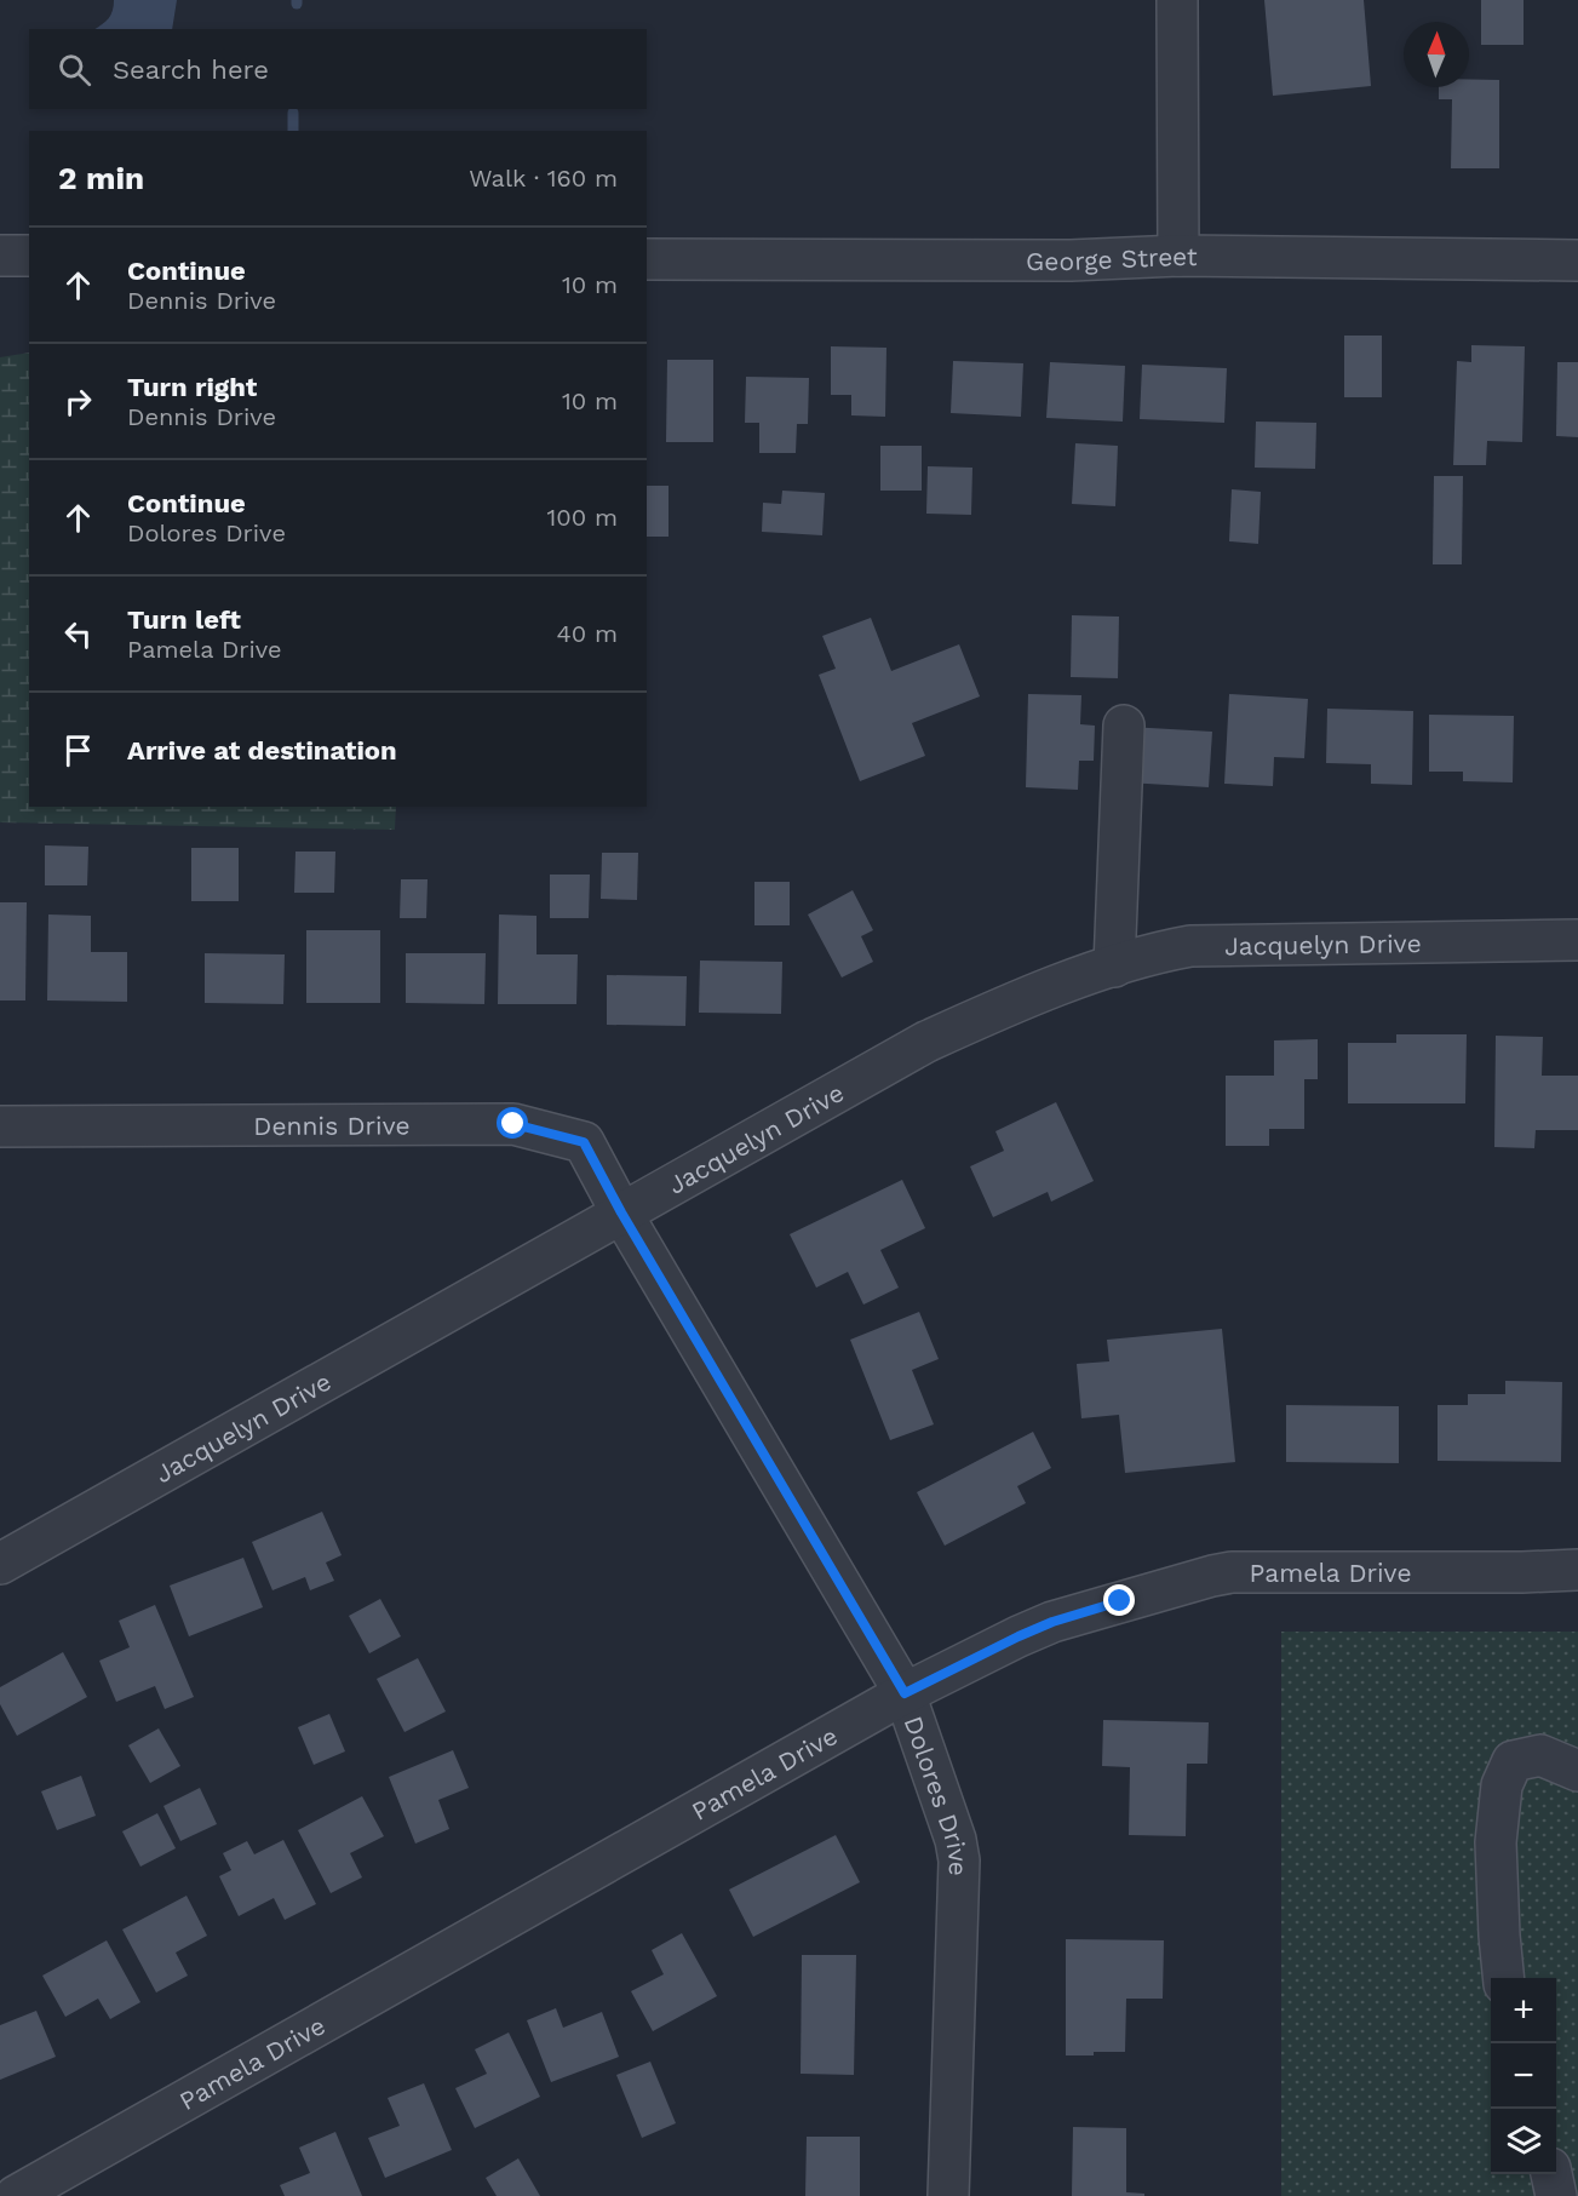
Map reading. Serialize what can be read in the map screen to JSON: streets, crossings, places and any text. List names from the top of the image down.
{
  "streets": {
    "street": [
      "George Street",
      "Jacquelyn Drive",
      "Dennis Drive",
      "Pamela Drive",
      "Dolores Drive"
    ]
  },
  "crossings": [
    ["Jacquelyn Drive", "Dennis Drive"],
    ["Jacquelyn Drive", "Dolores Drive"],
    ["Dennis Drive", "Dolores Drive"],
    ["Pamela Drive", "Dolores Drive"]
  ],
  "north": "top",
  "page": {
    "search": "Search here",
    "heading": ["2 min", "Walk · 160 m"],
    "list": [
      ["Continue", "Dennis Drive", "10 m"],
      ["Turn right", "Dennis Drive", "10 m"],
      ["Continue", "Dolores Drive", "100 m"],
      ["Turn left", "Pamela Drive", "40 m"],
      "Arrive at destination"
    ],
    "map_buttons": ["+", "−"]
  }
}
